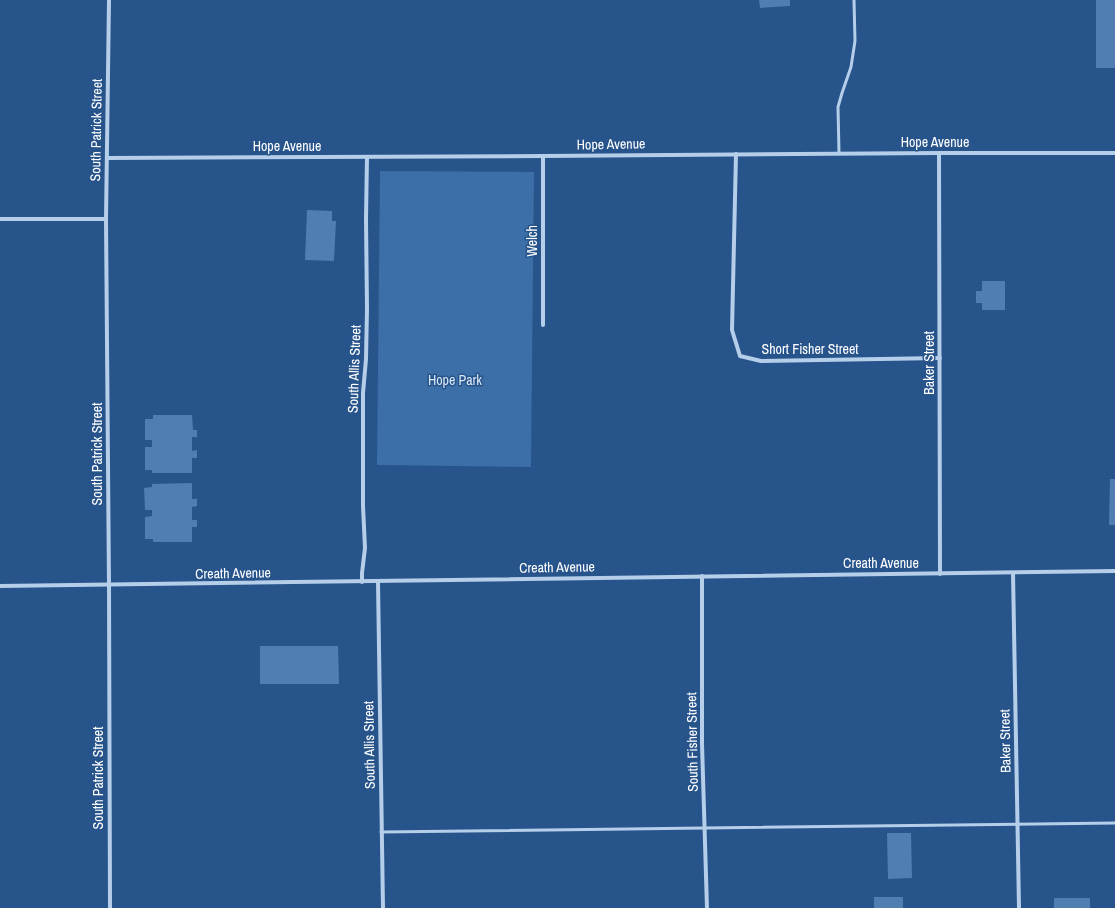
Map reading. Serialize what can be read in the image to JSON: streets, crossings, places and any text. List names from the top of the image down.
{
  "streets": {
    "street": [
      "South Patrick Street",
      "Hope Avenue",
      "Welch",
      "Short Fisher Street",
      "Baker Street",
      "South Allis Street",
      "Creath Avenue",
      "South Fisher Street"
    ]
  },
  "crossings": [
    ["South Patrick Street", "Hope Avenue"],
    ["South Patrick Street", "Creath Avenue"],
    ["Hope Avenue", "Welch"],
    ["Hope Avenue", "Short Fisher Street"],
    ["Hope Avenue", "Baker Street"],
    ["Hope Avenue", "South Allis Street"],
    ["Short Fisher Street", "Baker Street"],
    ["Baker Street", "Creath Avenue"],
    ["South Allis Street", "Creath Avenue"],
    ["Creath Avenue", "South Fisher Street"]
  ],
  "parks": ["Hope Park"]
}
